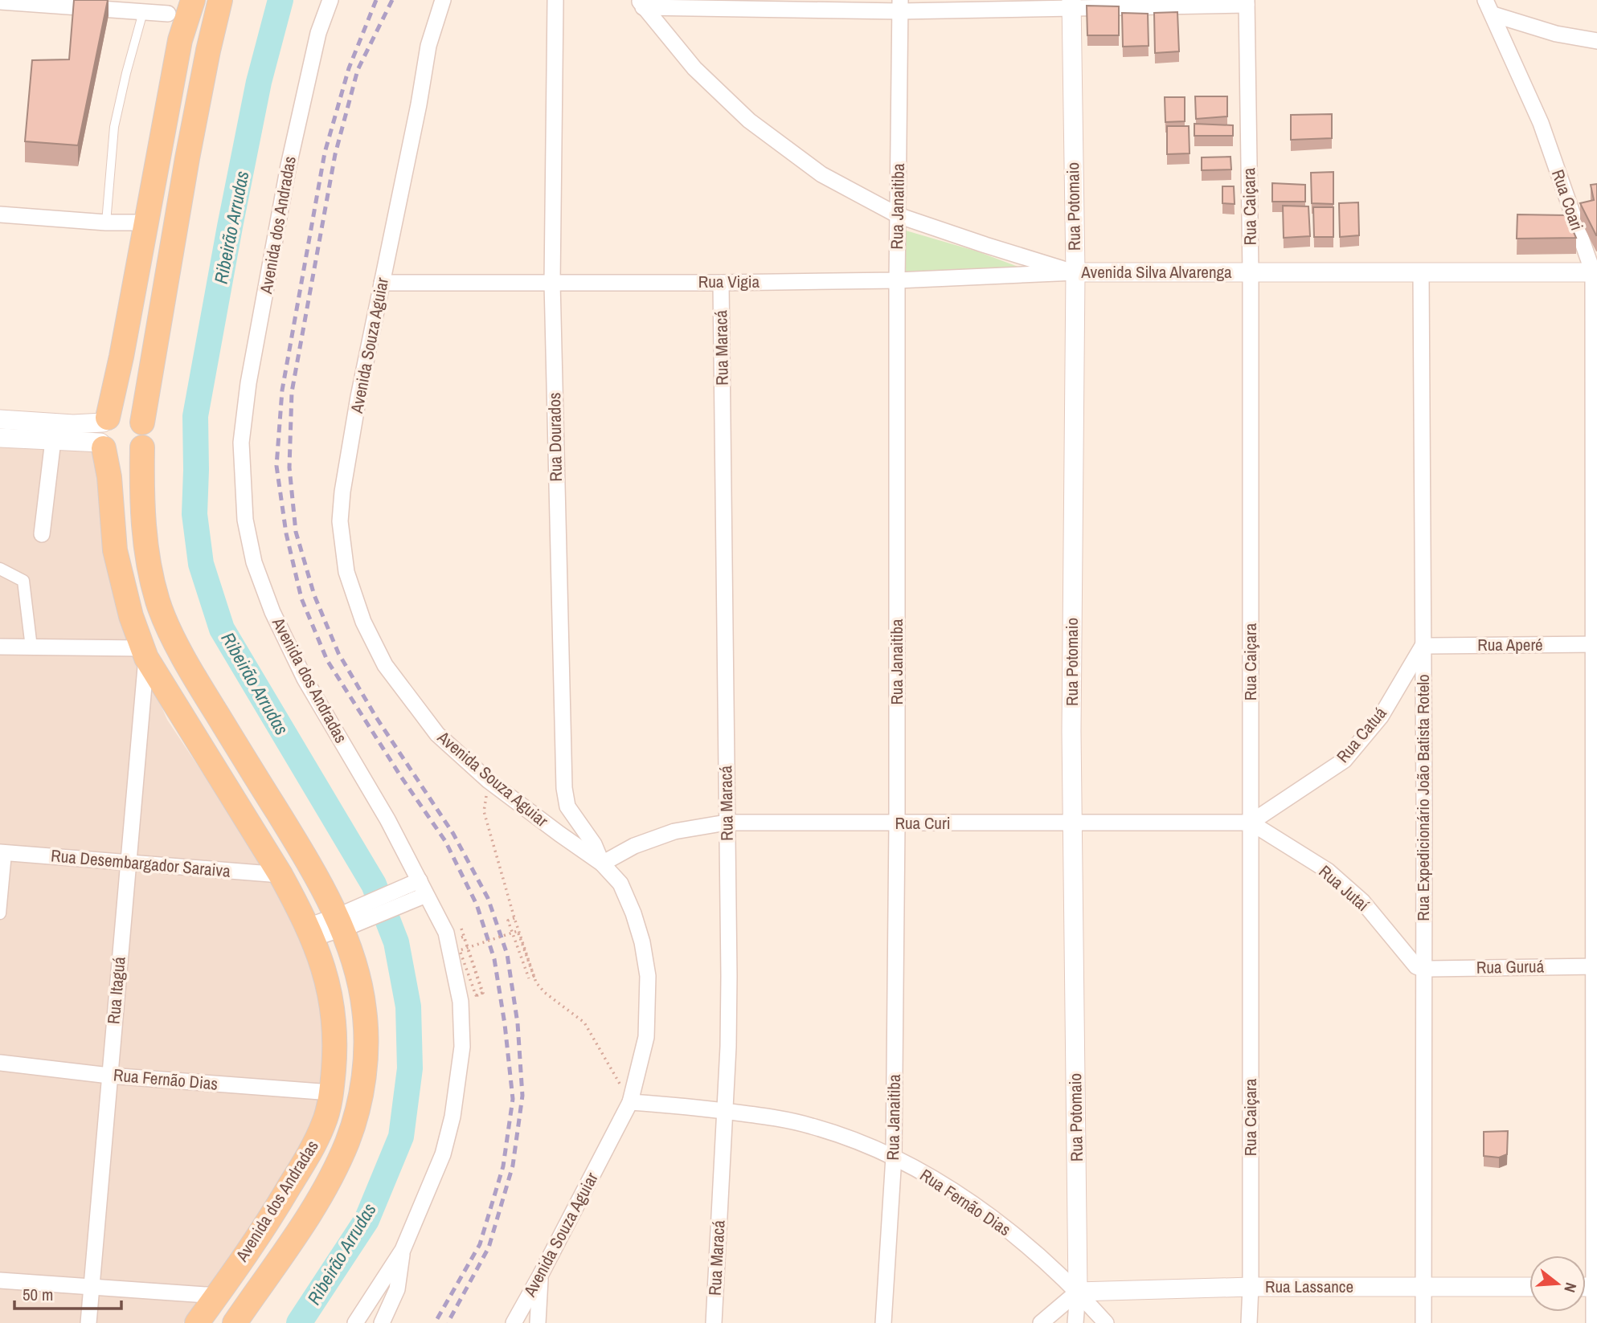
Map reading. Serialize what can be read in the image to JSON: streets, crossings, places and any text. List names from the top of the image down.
{
  "streets": {
    "main road": ["Avenida dos Andradas"],
    "street": [
      "Rua Coari",
      "Rua Janaitiba",
      "Rua Potomaio",
      "Rua Caiçara",
      "Avenida Silva Alvarenga",
      "Rua Vigia",
      "Avenida Souza Aguiar",
      "Rua Maracá",
      "Rua Dourados",
      "Rua Aperé",
      "Rua Catuá",
      "Rua Expedicionário João Batista Rotelo",
      "Rua Curi",
      "Rua Desembargador Saraiva",
      "Rua Jutaí",
      "Rua Guruá",
      "Rua Itaguá",
      "Rua Fernão Dias",
      "Rua Lassance"
    ]
  },
  "crossings": [
    ["Rua Coari", "Avenida Silva Alvarenga"],
    ["Rua Coari", "Rua Aperé"],
    ["Rua Coari", "Rua Guruá"],
    ["Rua Janaitiba", "Avenida Silva Alvarenga"],
    ["Rua Janaitiba", "Rua Vigia"],
    ["Rua Janaitiba", "Rua Curi"],
    ["Rua Janaitiba", "Rua Fernão Dias"],
    ["Rua Potomaio", "Avenida Silva Alvarenga"],
    ["Rua Potomaio", "Rua Vigia"],
    ["Rua Potomaio", "Rua Curi"],
    ["Rua Potomaio", "Rua Fernão Dias"],
    ["Rua Potomaio", "Rua Lassance"],
    ["Rua Caiçara", "Avenida Silva Alvarenga"],
    ["Rua Caiçara", "Rua Catuá"],
    ["Rua Caiçara", "Rua Curi"],
    ["Rua Caiçara", "Rua Jutaí"],
    ["Rua Caiçara", "Rua Lassance"],
    ["Avenida dos Andradas", "Rua Desembargador Saraiva"],
    ["Avenida dos Andradas", "Rua Itaguá"],
    ["Avenida dos Andradas", "Rua Fernão Dias"],
    ["Avenida Silva Alvarenga", "Rua Vigia"],
    ["Avenida Silva Alvarenga", "Rua Expedicionário João Batista Rotelo"],
    ["Rua Vigia", "Avenida Souza Aguiar"],
    ["Rua Vigia", "Rua Maracá"],
    ["Rua Vigia", "Rua Dourados"],
    ["Avenida Souza Aguiar", "Rua Dourados"],
    ["Avenida Souza Aguiar", "Rua Curi"],
    ["Avenida Souza Aguiar", "Rua Fernão Dias"],
    ["Rua Maracá", "Rua Curi"],
    ["Rua Maracá", "Rua Fernão Dias"],
    ["Rua Dourados", "Rua Curi"],
    ["Rua Aperé", "Rua Catuá"],
    ["Rua Aperé", "Rua Expedicionário João Batista Rotelo"],
    ["Rua Catuá", "Rua Expedicionário João Batista Rotelo"],
    ["Rua Catuá", "Rua Curi"],
    ["Rua Catuá", "Rua Jutaí"],
    ["Rua Expedicionário João Batista Rotelo", "Rua Jutaí"],
    ["Rua Expedicionário João Batista Rotelo", "Rua Guruá"],
    ["Rua Expedicionário João Batista Rotelo", "Rua Lassance"],
    ["Rua Curi", "Rua Jutaí"],
    ["Rua Desembargador Saraiva", "Rua Itaguá"],
    ["Rua Jutaí", "Rua Guruá"],
    ["Rua Itaguá", "Rua Fernão Dias"],
    ["Rua Fernão Dias", "Rua Lassance"]
  ],
  "water": ["Ribeirão Arrudas"],
  "scale_bar": "50 m",
  "north": "right"
}
